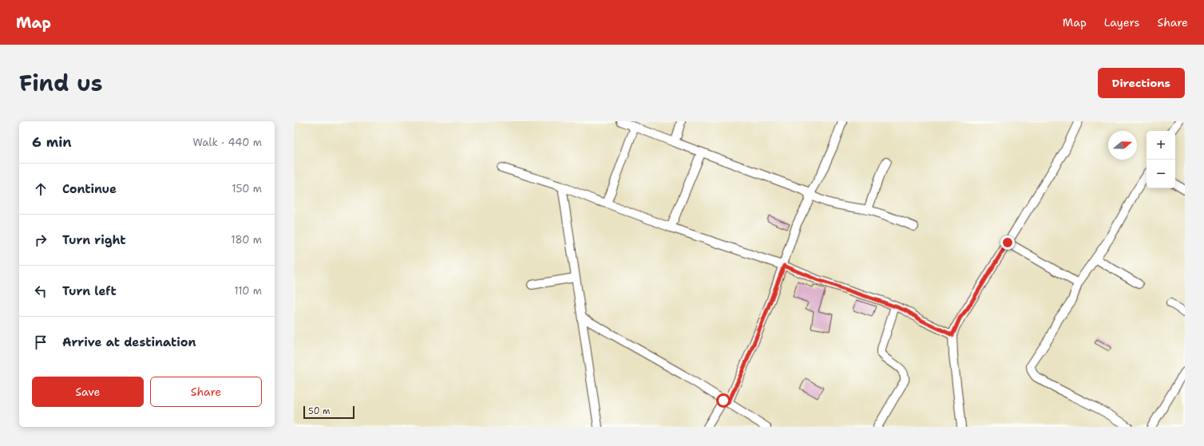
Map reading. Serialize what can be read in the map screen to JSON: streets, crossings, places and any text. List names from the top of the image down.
{
  "scale_bar": "50 m",
  "north": "right",
  "page": {
    "header": "Map",
    "nav": ["Map", "Layers", "Share"],
    "title": "Find us",
    "buttons": [
      "Directions",
      ["Save", "Share"]
    ],
    "heading": ["6 min", "Walk · 440 m"],
    "map_buttons": ["+", "−"],
    "list": [
      ["Continue", "150 m"],
      ["Turn right", "180 m"],
      ["Turn left", "110 m"],
      "Arrive at destination"
    ],
    "scale": "50 m"
  }
}
